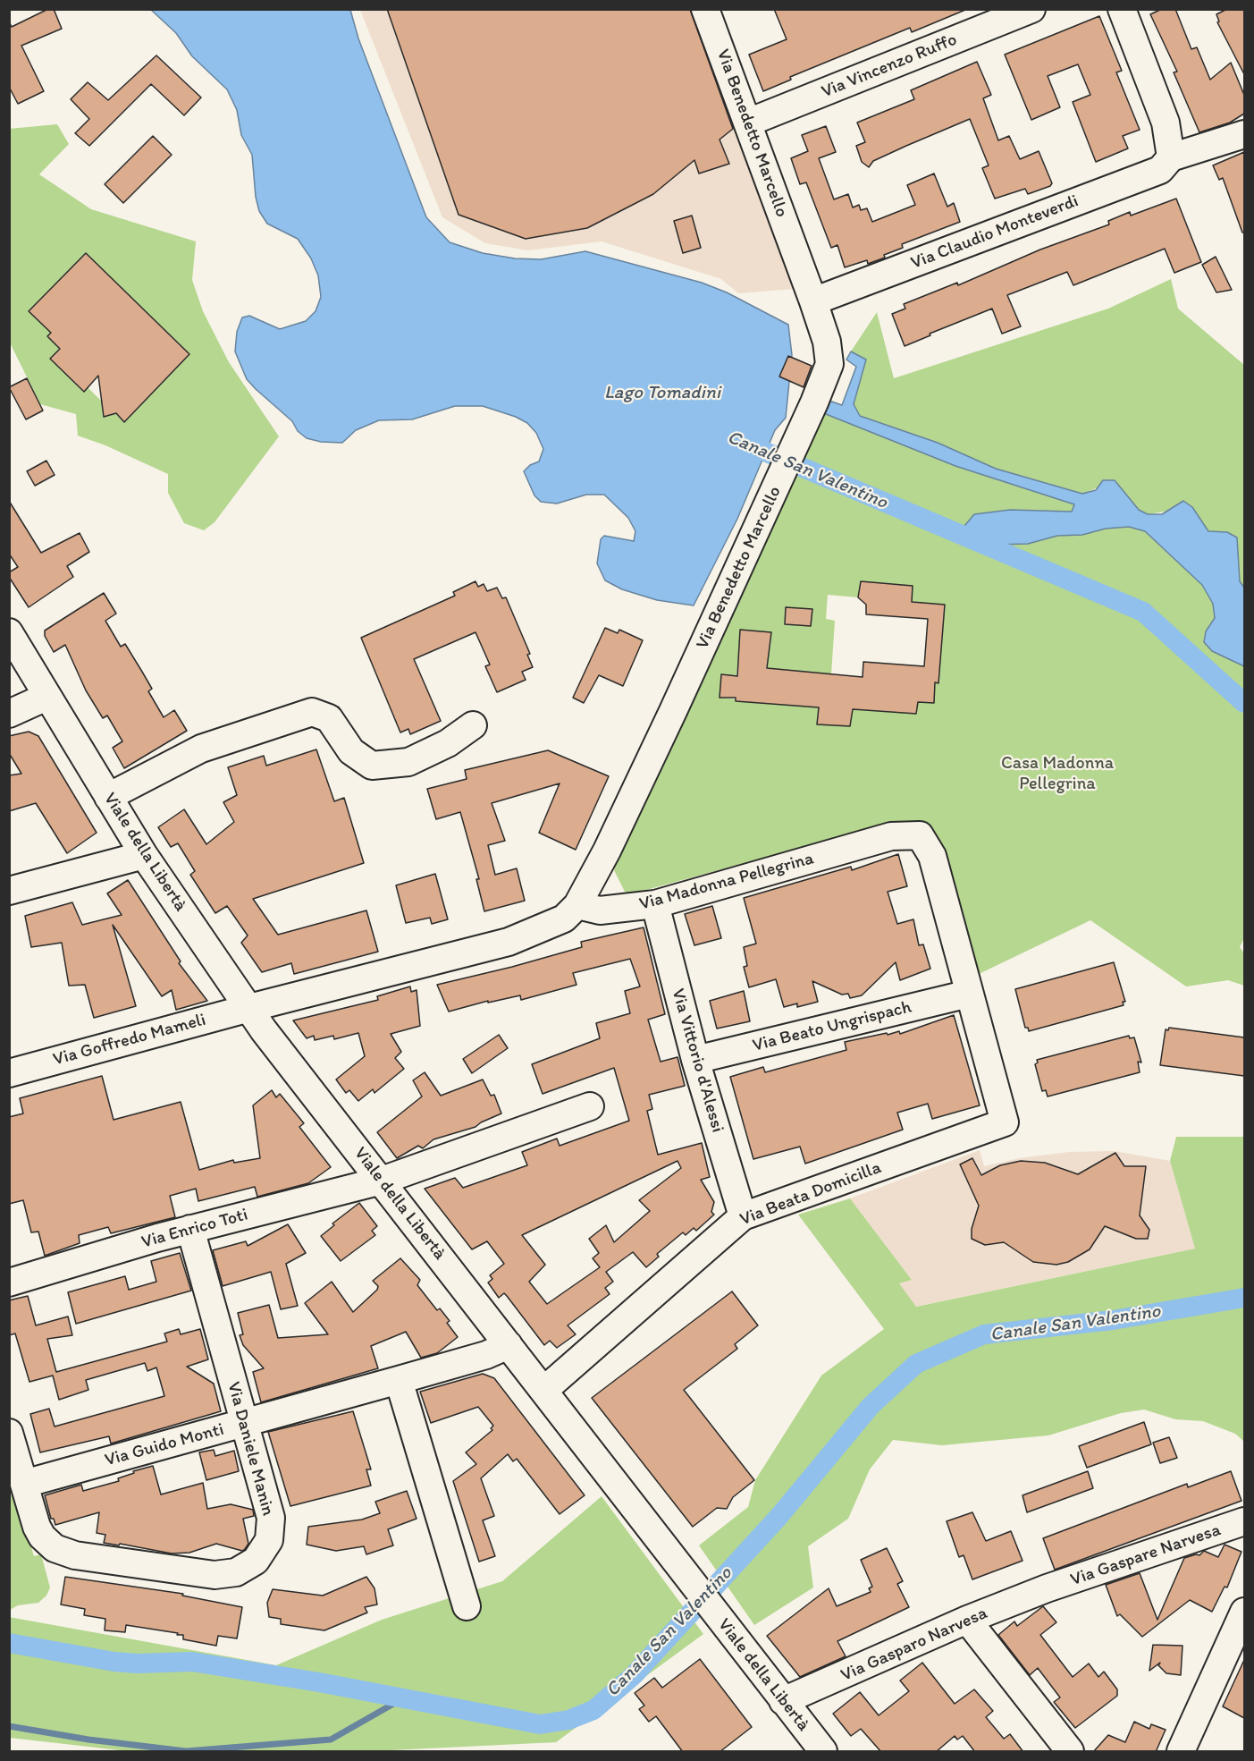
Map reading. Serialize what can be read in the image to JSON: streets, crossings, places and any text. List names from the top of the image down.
{
  "streets": {
    "street": [
      "Via Vincenzo Ruffo",
      "Via Benedetto Marcello",
      "Via Claudio Monteverdi",
      "Viale della Libertà",
      "Via Madonna Pellegrina",
      "Via Beato Ungrispach",
      "Via Goffredo Mameli",
      "Via Vittorio d'Alessi",
      "Via Beata Domicilla",
      "Via Enrico Toti",
      "Via Guido Monti",
      "Via Daniele Manin",
      "Via Gaspare Narvesa",
      "Via Gasparo Narvesa"
    ]
  },
  "crossings": [
    ["Via Vincenzo Ruffo", "Via Benedetto Marcello"],
    ["Via Benedetto Marcello", "Via Claudio Monteverdi"],
    ["Via Benedetto Marcello", "Via Madonna Pellegrina"],
    ["Viale della Libertà", "Via Goffredo Mameli"],
    ["Viale della Libertà", "Via Beata Domicilla"],
    ["Viale della Libertà", "Via Enrico Toti"],
    ["Viale della Libertà", "Via Guido Monti"],
    ["Viale della Libertà", "Via Gasparo Narvesa"],
    ["Via Madonna Pellegrina", "Via Beato Ungrispach"],
    ["Via Madonna Pellegrina", "Via Vittorio d'Alessi"],
    ["Via Madonna Pellegrina", "Via Beata Domicilla"],
    ["Via Beato Ungrispach", "Via Vittorio d'Alessi"],
    ["Via Vittorio d'Alessi", "Via Beata Domicilla"],
    ["Via Enrico Toti", "Via Daniele Manin"],
    ["Via Guido Monti", "Via Daniele Manin"],
    ["Via Gaspare Narvesa", "Via Gasparo Narvesa"]
  ],
  "water": ["Lago Tomadini", "Canale San Valentino"],
  "parks": ["Casa Madonna Pellegrina"]
}
